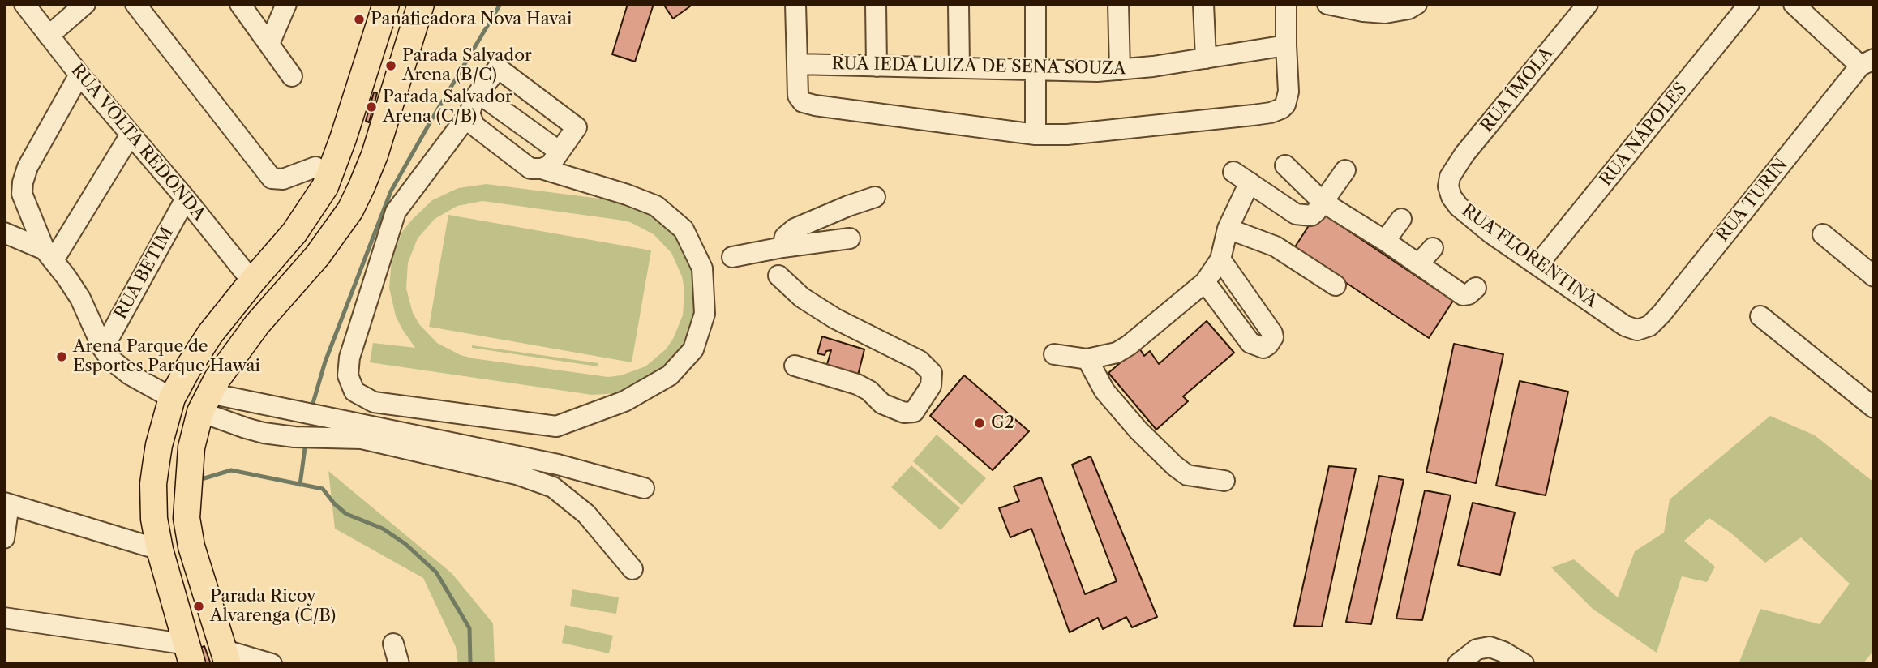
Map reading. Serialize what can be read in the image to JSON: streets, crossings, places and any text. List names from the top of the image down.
{
  "streets": {
    "street": [
      "RUA IEDA LUIZA DE SENA SOUZA",
      "RUA ÍMOLA",
      "RUA NÁPOLES",
      "RUA VOLTA REDONDA",
      "RUA TURIN",
      "RUA FLORENTINA",
      "RUA BETIM"
    ]
  },
  "crossings": [
    ["RUA ÍMOLA", "RUA FLORENTINA"],
    ["RUA NÁPOLES", "RUA FLORENTINA"],
    ["RUA VOLTA REDONDA", "RUA BETIM"],
    ["RUA TURIN", "RUA FLORENTINA"]
  ],
  "places": [
    "Panaficadora Nova Havai",
    "Parada Salvador Arena (B/C)",
    "Parada Salvador Arena (C/B)",
    "Arena Parque de Esportes Parque Hawai",
    "G2",
    "Parada Ricoy Alvarenga (C/B)"
  ]
}
